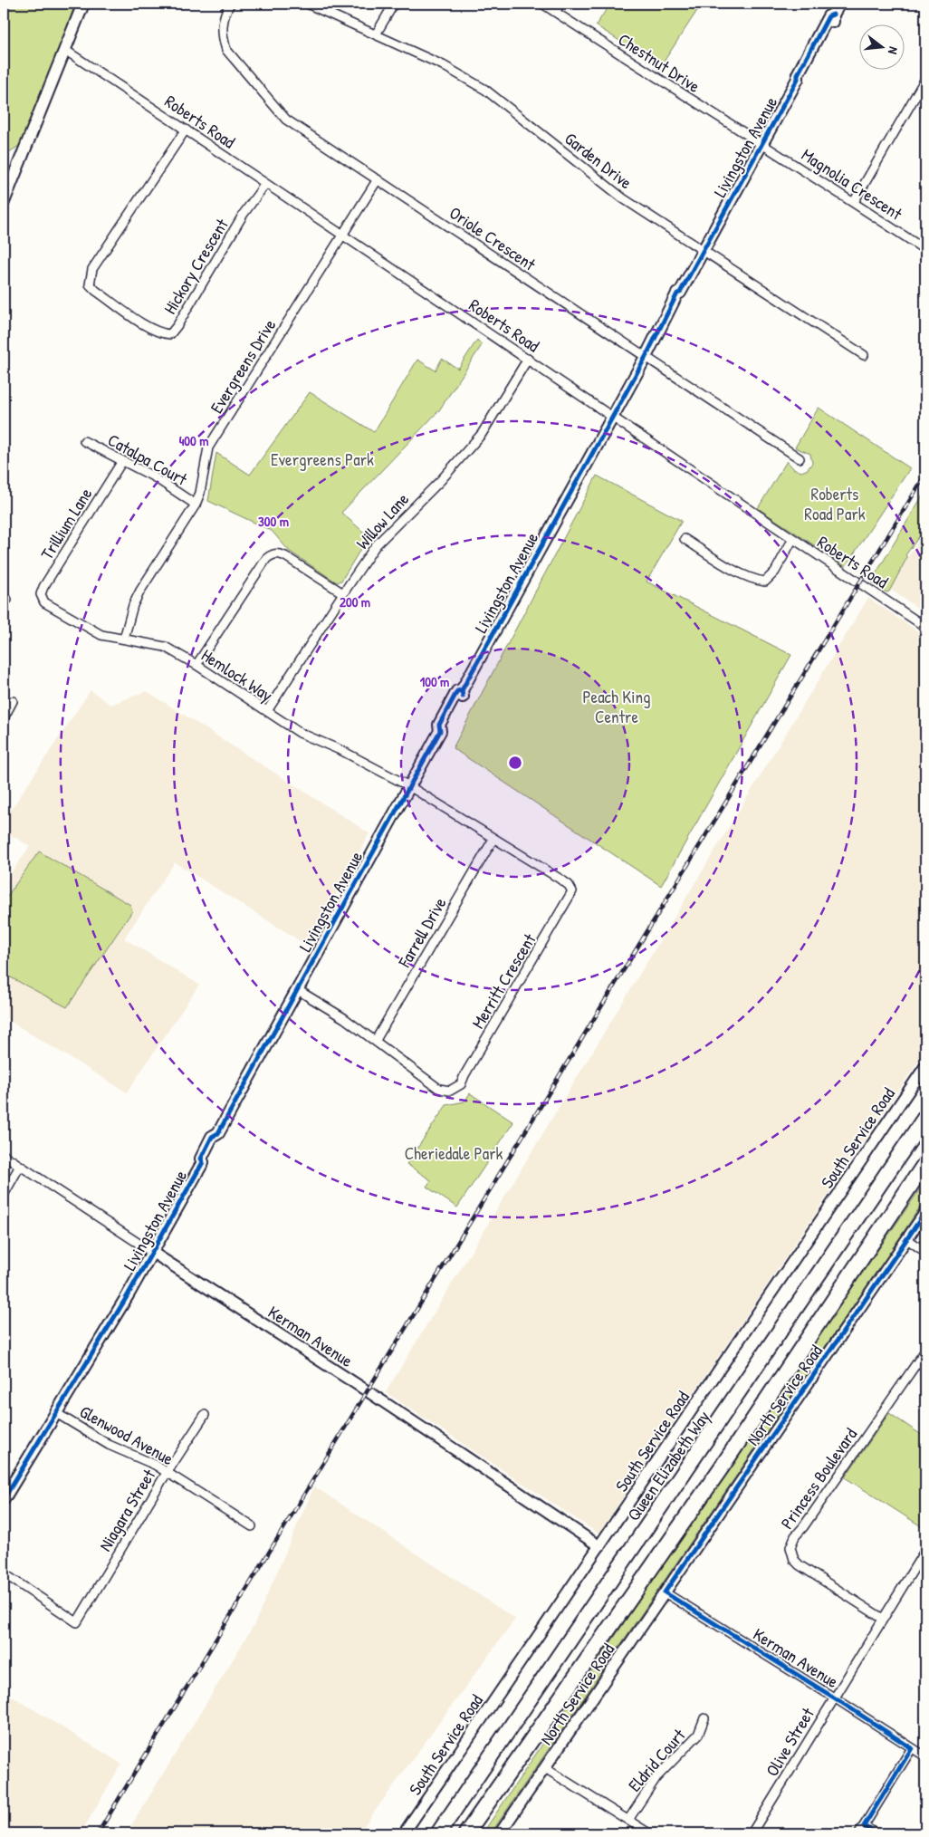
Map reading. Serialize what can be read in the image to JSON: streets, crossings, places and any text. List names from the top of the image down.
{
  "streets": {
    "highway": ["Queen Elizabeth Way"],
    "main road": ["Livingston Avenue"],
    "street": [
      "Chestnut Drive",
      "Roberts Road",
      "Garden Drive",
      "Magnolia Crescent",
      "Oriole Crescent",
      "Hickory Crescent",
      "Evergreens Drive",
      "Catalpa Court",
      "Willow Lane",
      "Trillium Lane",
      "Hemlock Way",
      "Farrell Drive",
      "Merritt Crescent",
      "South Service Road",
      "Kerman Avenue",
      "North Service Road",
      "Glenwood Avenue",
      "Princess Boulevard",
      "Niagara Street",
      "Olive Street",
      "Eldrid Court"
    ]
  },
  "crossings": [
    ["Chestnut Drive", "Livingston Avenue"],
    ["Chestnut Drive", "Magnolia Crescent"],
    ["Roberts Road", "Livingston Avenue"],
    ["Roberts Road", "Hickory Crescent"],
    ["Roberts Road", "Evergreens Drive"],
    ["Roberts Road", "Willow Lane"],
    ["Livingston Avenue", "Garden Drive"],
    ["Livingston Avenue", "Magnolia Crescent"],
    ["Livingston Avenue", "Oriole Crescent"],
    ["Livingston Avenue", "Hemlock Way"],
    ["Livingston Avenue", "Merritt Crescent"],
    ["Livingston Avenue", "Kerman Avenue"],
    ["Livingston Avenue", "Glenwood Avenue"],
    ["Oriole Crescent", "Evergreens Drive"],
    ["Evergreens Drive", "Catalpa Court"],
    ["Evergreens Drive", "Hemlock Way"],
    ["Catalpa Court", "Trillium Lane"],
    ["Willow Lane", "Hemlock Way"],
    ["Trillium Lane", "Hemlock Way"],
    ["Hemlock Way", "Merritt Crescent"],
    ["Farrell Drive", "Merritt Crescent"],
    ["South Service Road", "Kerman Avenue"],
    ["Kerman Avenue", "North Service Road"],
    ["Kerman Avenue", "Olive Street"],
    ["Glenwood Avenue", "Niagara Street"],
    ["Princess Boulevard", "Olive Street"]
  ],
  "parks": [
    "Evergreens Park",
    "Roberts Road Park",
    "Peach King Centre",
    "Cheriedale Park"
  ],
  "north": "right",
  "rings": [
    "400 m",
    "300 m",
    "200 m",
    "100 m"
  ]
}
